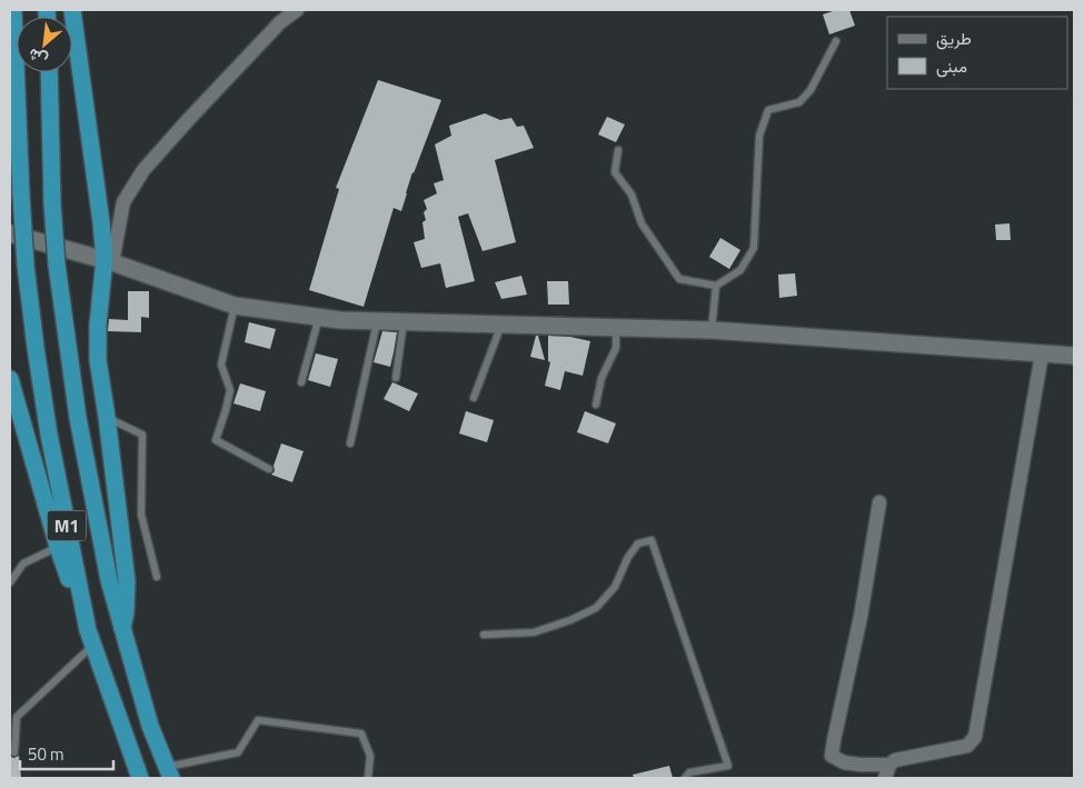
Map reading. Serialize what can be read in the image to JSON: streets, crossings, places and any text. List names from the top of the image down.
{
  "streets": {
    "highway": ["M1"]
  },
  "legend": ["طريق", "مبنى"],
  "scale_bar": "50 m",
  "north": "bottom left"
}
